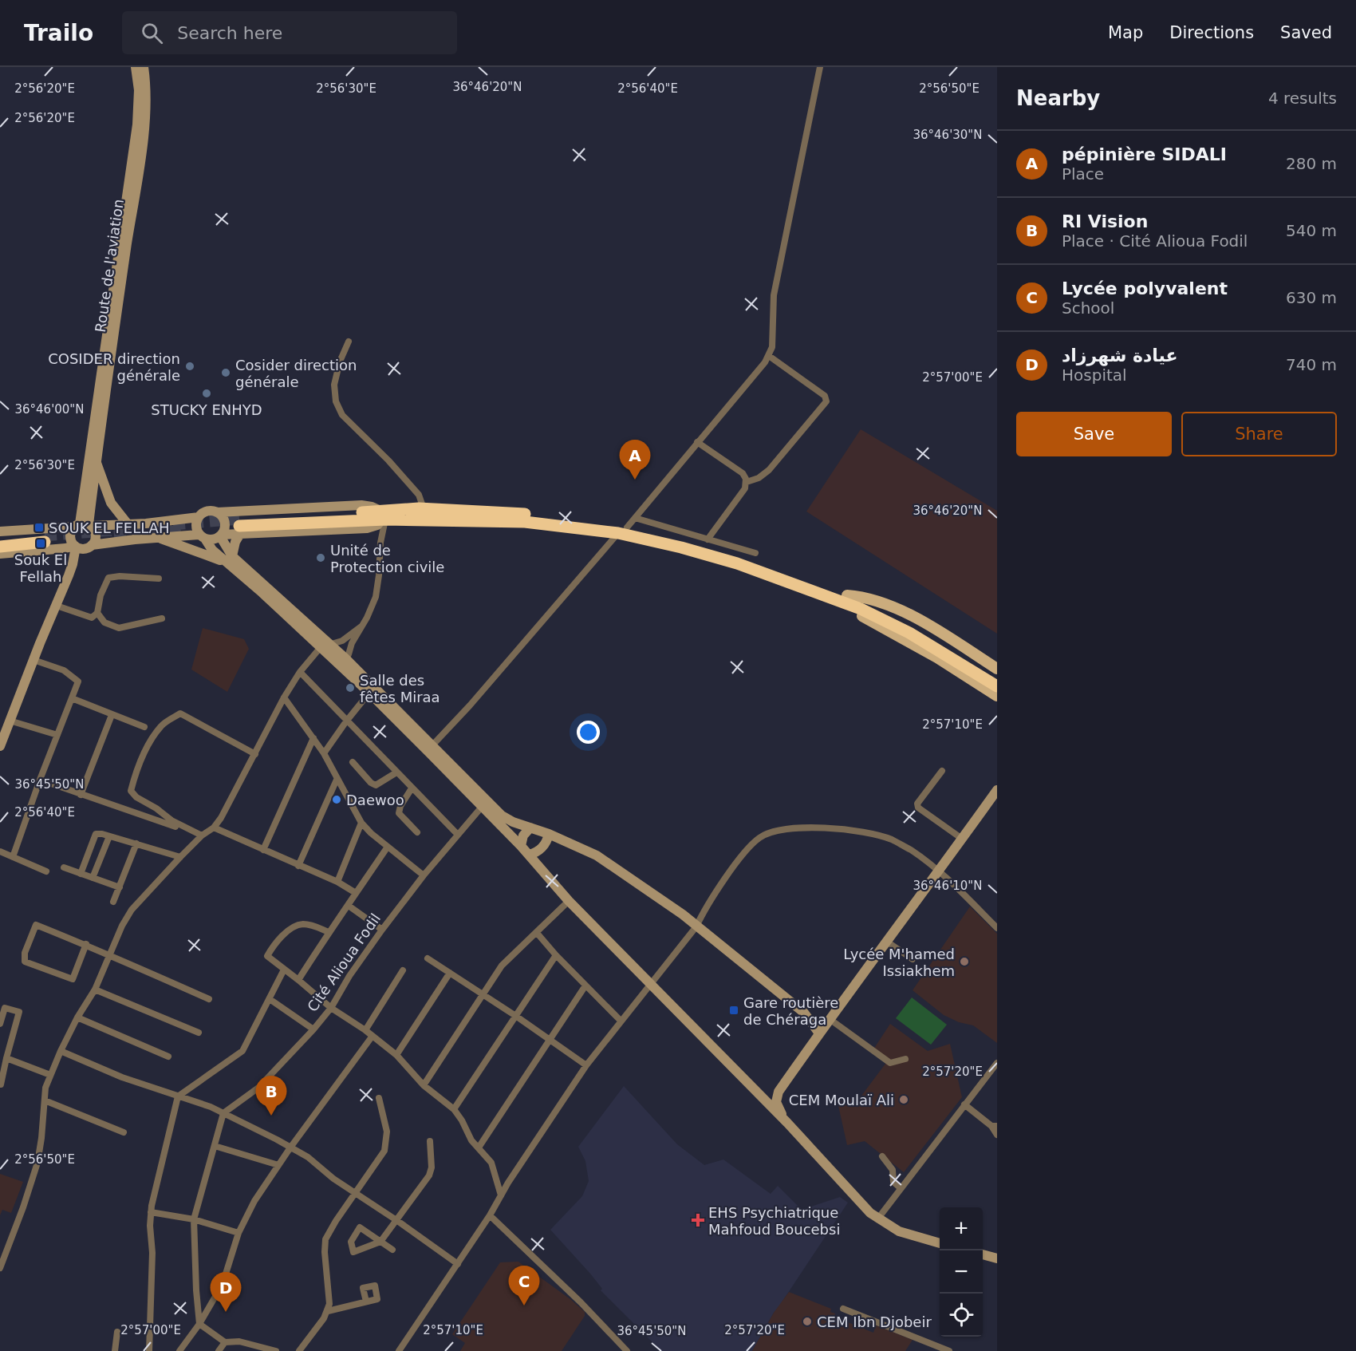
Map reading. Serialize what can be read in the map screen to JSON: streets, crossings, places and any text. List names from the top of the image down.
{
  "streets": {
    "main road": ["Route de l'aviation"],
    "street": ["Cité Alioua Fodil"]
  },
  "places": {
    "other": [
      "COSIDER direction générale",
      "Cosider direction générale",
      "STUCKY ENHYD",
      "Unité de Protection civile",
      "Salle des fêtes Miraa",
      "Daewoo",
      "Lycée M'hamed Issiakhem",
      "CEM Moulaï Ali",
      "CEM Ibn Djobeir"
    ],
    "transit": ["SOUK EL FELLAH", "Souk El Fellah", "Gare routière de Chéraga"],
    "health": ["EHS Psychiatrique Mahfoud Boucebsi"]
  },
  "page": {
    "header": "Trailo",
    "search": "Search here",
    "nav": ["Map", "Directions", "Saved"],
    "heading": ["Nearby", "4 results"],
    "list": [
      {
        "mark": "A",
        "name": "pépinière SIDALI",
        "note": "Place",
        "value": "280 m"
      },
      {
        "mark": "B",
        "name": "RI Vision",
        "note": "Place · Cité Alioua Fodil",
        "value": "540 m"
      },
      {
        "mark": "C",
        "name": "Lycée polyvalent",
        "note": "School",
        "value": "630 m"
      },
      {
        "mark": "D",
        "name": "عيادة شهرزاد",
        "note": "Hospital",
        "value": "740 m"
      }
    ],
    "buttons": ["Save", "Share"],
    "pins": [
      "A",
      "B",
      "C",
      "D"
    ],
    "map_buttons": ["+", "−"]
  },
  "coordinates": [
    "36°46'20\"N",
    "2°56'30\"E",
    "2°56'40\"E",
    "2°56'50\"E",
    "2°56'20\"E",
    "36°46'30\"N",
    "2°57'00\"E",
    "36°46'00\"N",
    "2°57'10\"E",
    "36°45'50\"N",
    "36°46'10\"N",
    "2°57'20\"E"
  ]
}
